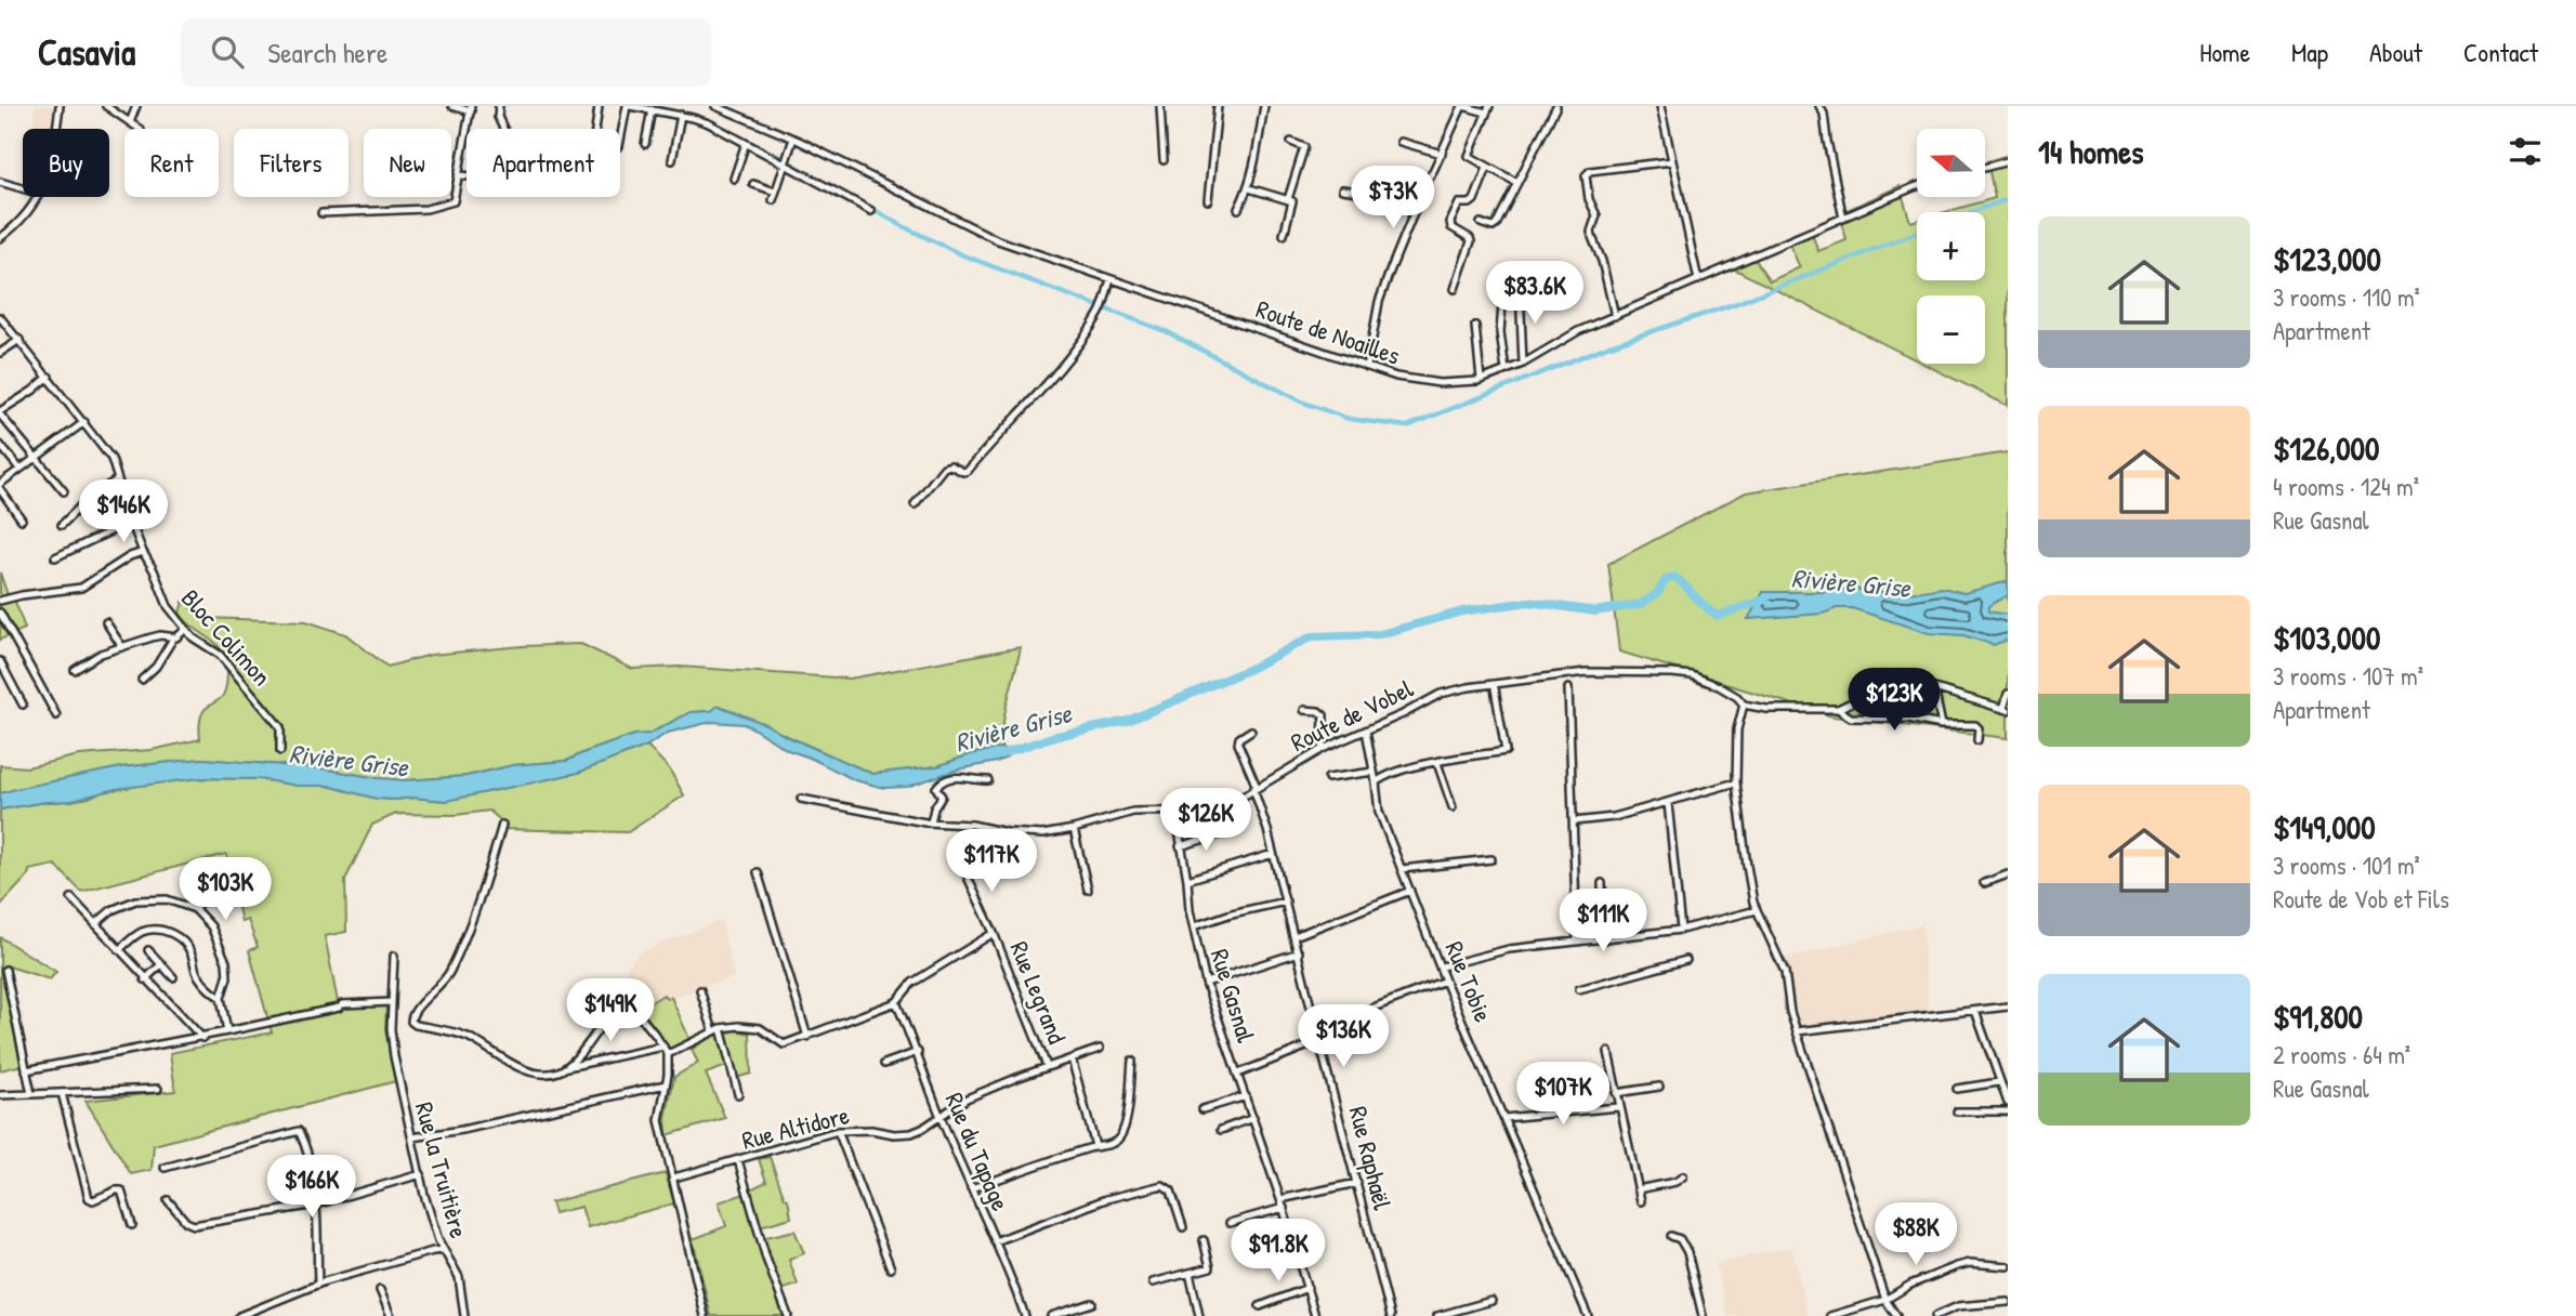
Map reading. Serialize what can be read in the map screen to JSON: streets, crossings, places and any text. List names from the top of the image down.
{
  "streets": {
    "street": [
      "Route de Noailles",
      "Bloc Colimon",
      "Route de Vobel",
      "Rue Tobie",
      "Rue Legrand",
      "Rue Gasnal",
      "Rue Altidore",
      "Rue du Tapage",
      "Rue Raphaël",
      "Rue la Truitière"
    ]
  },
  "crossings": [
    ["Route de Vobel", "Rue Tobie"],
    ["Route de Vobel", "Rue Gasnal"],
    ["Route de Vobel", "Rue Raphaël"],
    ["Rue Legrand", "Rue Altidore"],
    ["Rue Altidore", "Rue du Tapage"]
  ],
  "water": ["Rivière Grise"],
  "north": "left",
  "page": {
    "header": "Casavia",
    "search": "Search here",
    "nav": [
      "Home",
      "Map",
      "About",
      "Contact"
    ],
    "heading": "14 homes",
    "map_buttons": ["+", "−"],
    "chip": [
      "Buy",
      "Rent",
      "Filters",
      "New",
      "Apartment"
    ],
    "price": [
      "$73K",
      "$83.6K",
      "$146K",
      "$123K",
      "$126K",
      "$117K",
      "$103K",
      "$111K",
      "$149K",
      "$136K",
      "$107K",
      "$166K",
      "$88K",
      "$91.8K"
    ],
    "list": [
      {
        "name": "$123,000",
        "note": "3 rooms · 110 m² · Apartment"
      },
      {
        "name": "$126,000",
        "note": "4 rooms · 124 m² · Rue Gasnal"
      },
      {
        "name": "$103,000",
        "note": "3 rooms · 107 m² · Apartment"
      },
      {
        "name": "$149,000",
        "note": "3 rooms · 101 m² · Route de Vob et Fils"
      },
      {
        "name": "$91,800",
        "note": "2 rooms · 64 m² · Rue Gasnal"
      }
    ]
  }
}
